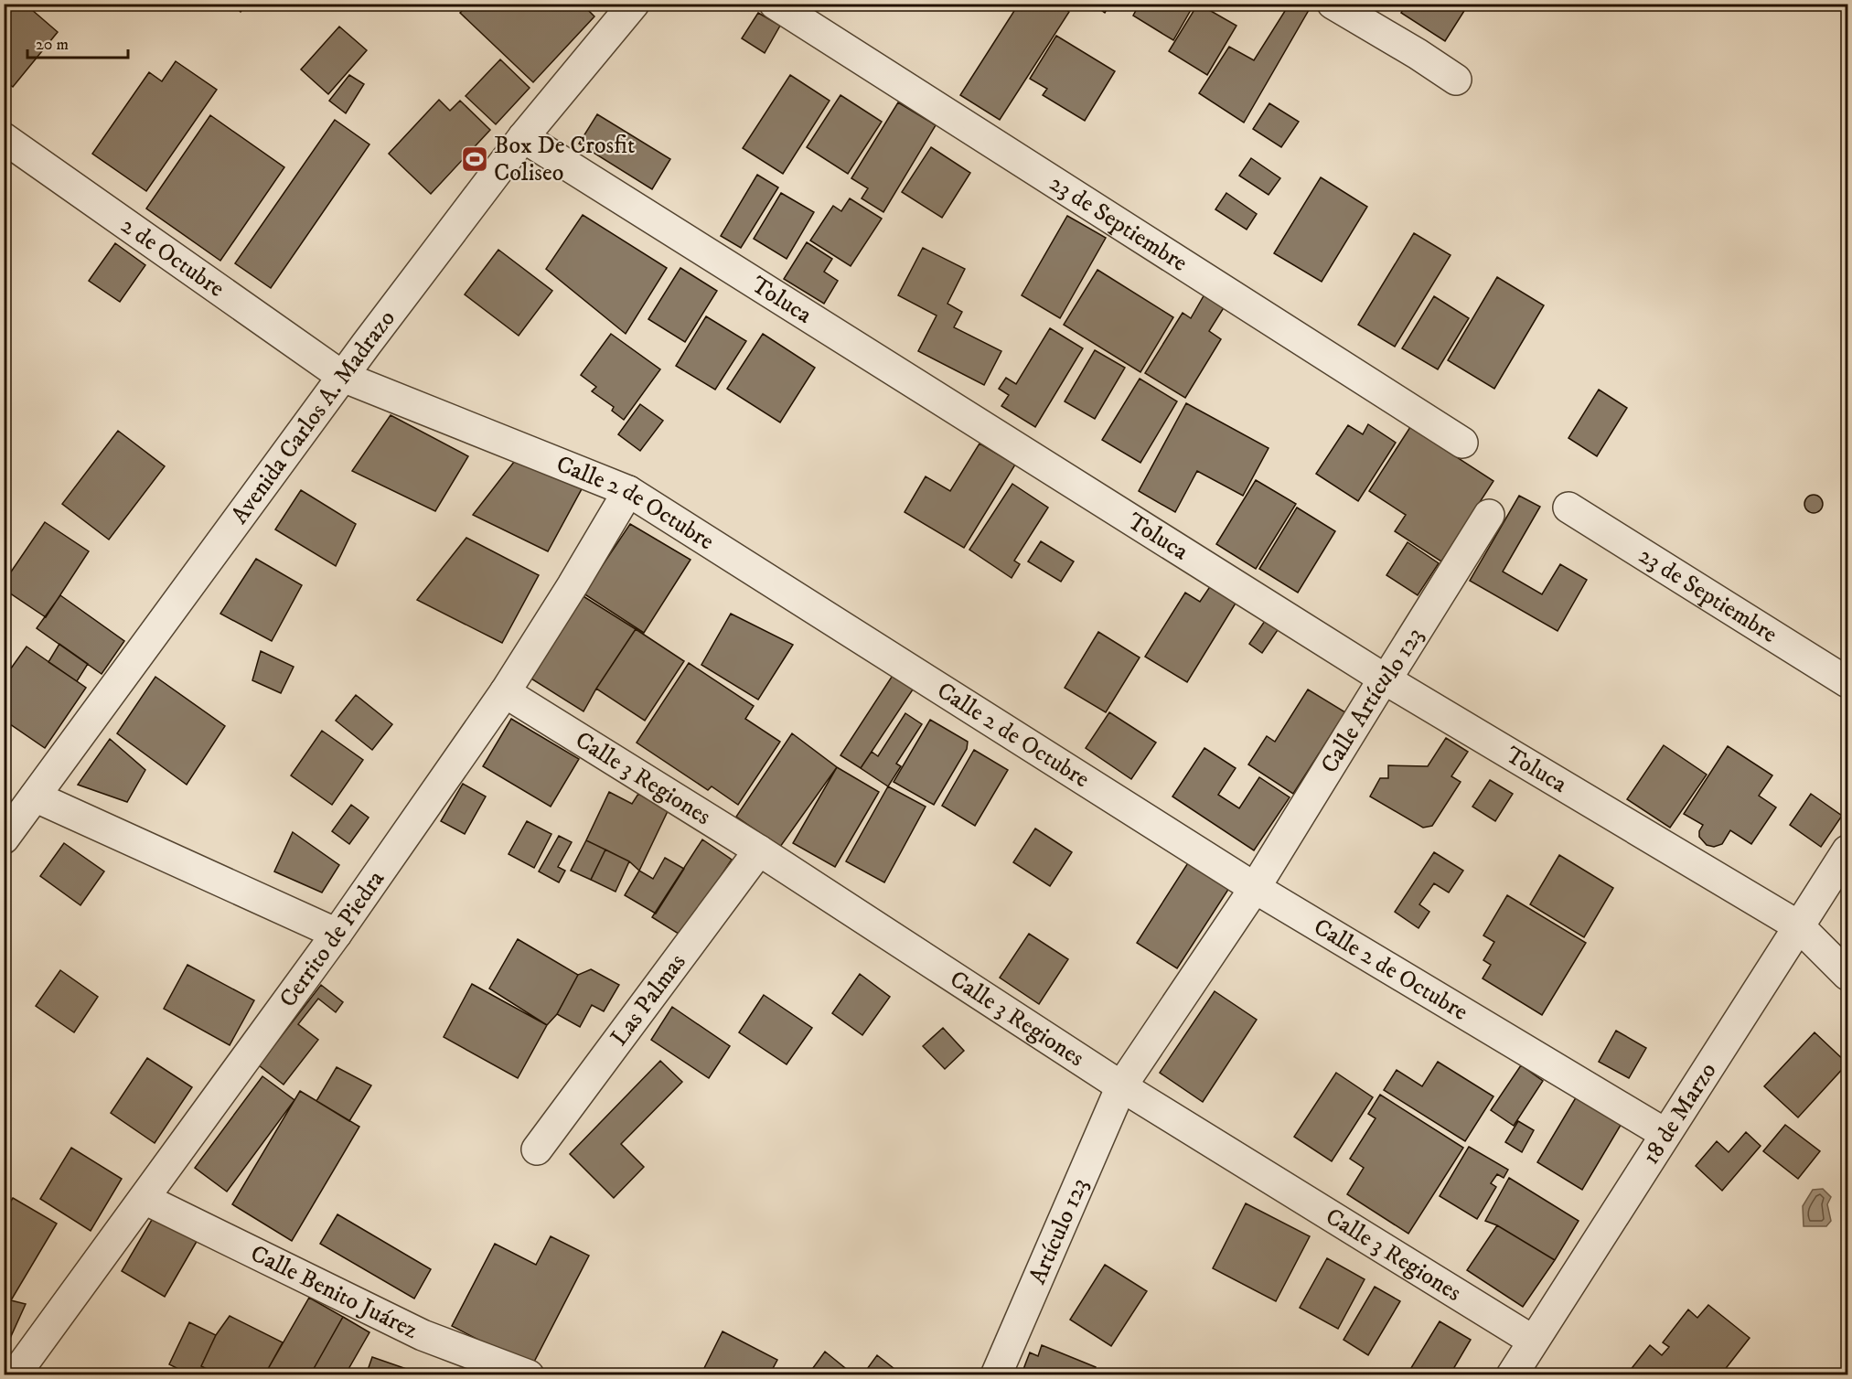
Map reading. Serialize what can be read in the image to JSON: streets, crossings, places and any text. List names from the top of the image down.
{
  "streets": {
    "street": [
      "23 de Septiembre",
      "2 de Octubre",
      "Toluca",
      "Avenida Carlos A. Madrazo",
      "Calle 2 de Octubre",
      "Calle Artículo 123",
      "Calle 3 Regiones",
      "Cerrito de Piedra",
      "Las Palmas",
      "18 de Marzo",
      "Artículo 123",
      "Calle Benito Juárez"
    ]
  },
  "crossings": [
    ["2 de Octubre", "Avenida Carlos A. Madrazo"],
    ["2 de Octubre", "Calle 2 de Octubre"],
    ["Toluca", "Avenida Carlos A. Madrazo"],
    ["Toluca", "Calle Artículo 123"],
    ["Toluca", "18 de Marzo"],
    ["Avenida Carlos A. Madrazo", "Calle 2 de Octubre"],
    ["Calle 2 de Octubre", "Calle Artículo 123"],
    ["Calle 2 de Octubre", "Cerrito de Piedra"],
    ["Calle 2 de Octubre", "18 de Marzo"],
    ["Calle Artículo 123", "Calle 3 Regiones"],
    ["Calle Artículo 123", "Artículo 123"],
    ["Calle 3 Regiones", "Cerrito de Piedra"],
    ["Calle 3 Regiones", "Las Palmas"],
    ["Calle 3 Regiones", "18 de Marzo"],
    ["Calle 3 Regiones", "Artículo 123"],
    ["Cerrito de Piedra", "Calle Benito Juárez"]
  ],
  "places": {
    "sports": ["Box De Crosfit Coliseo"]
  },
  "scale_bar": "20 m"
}
